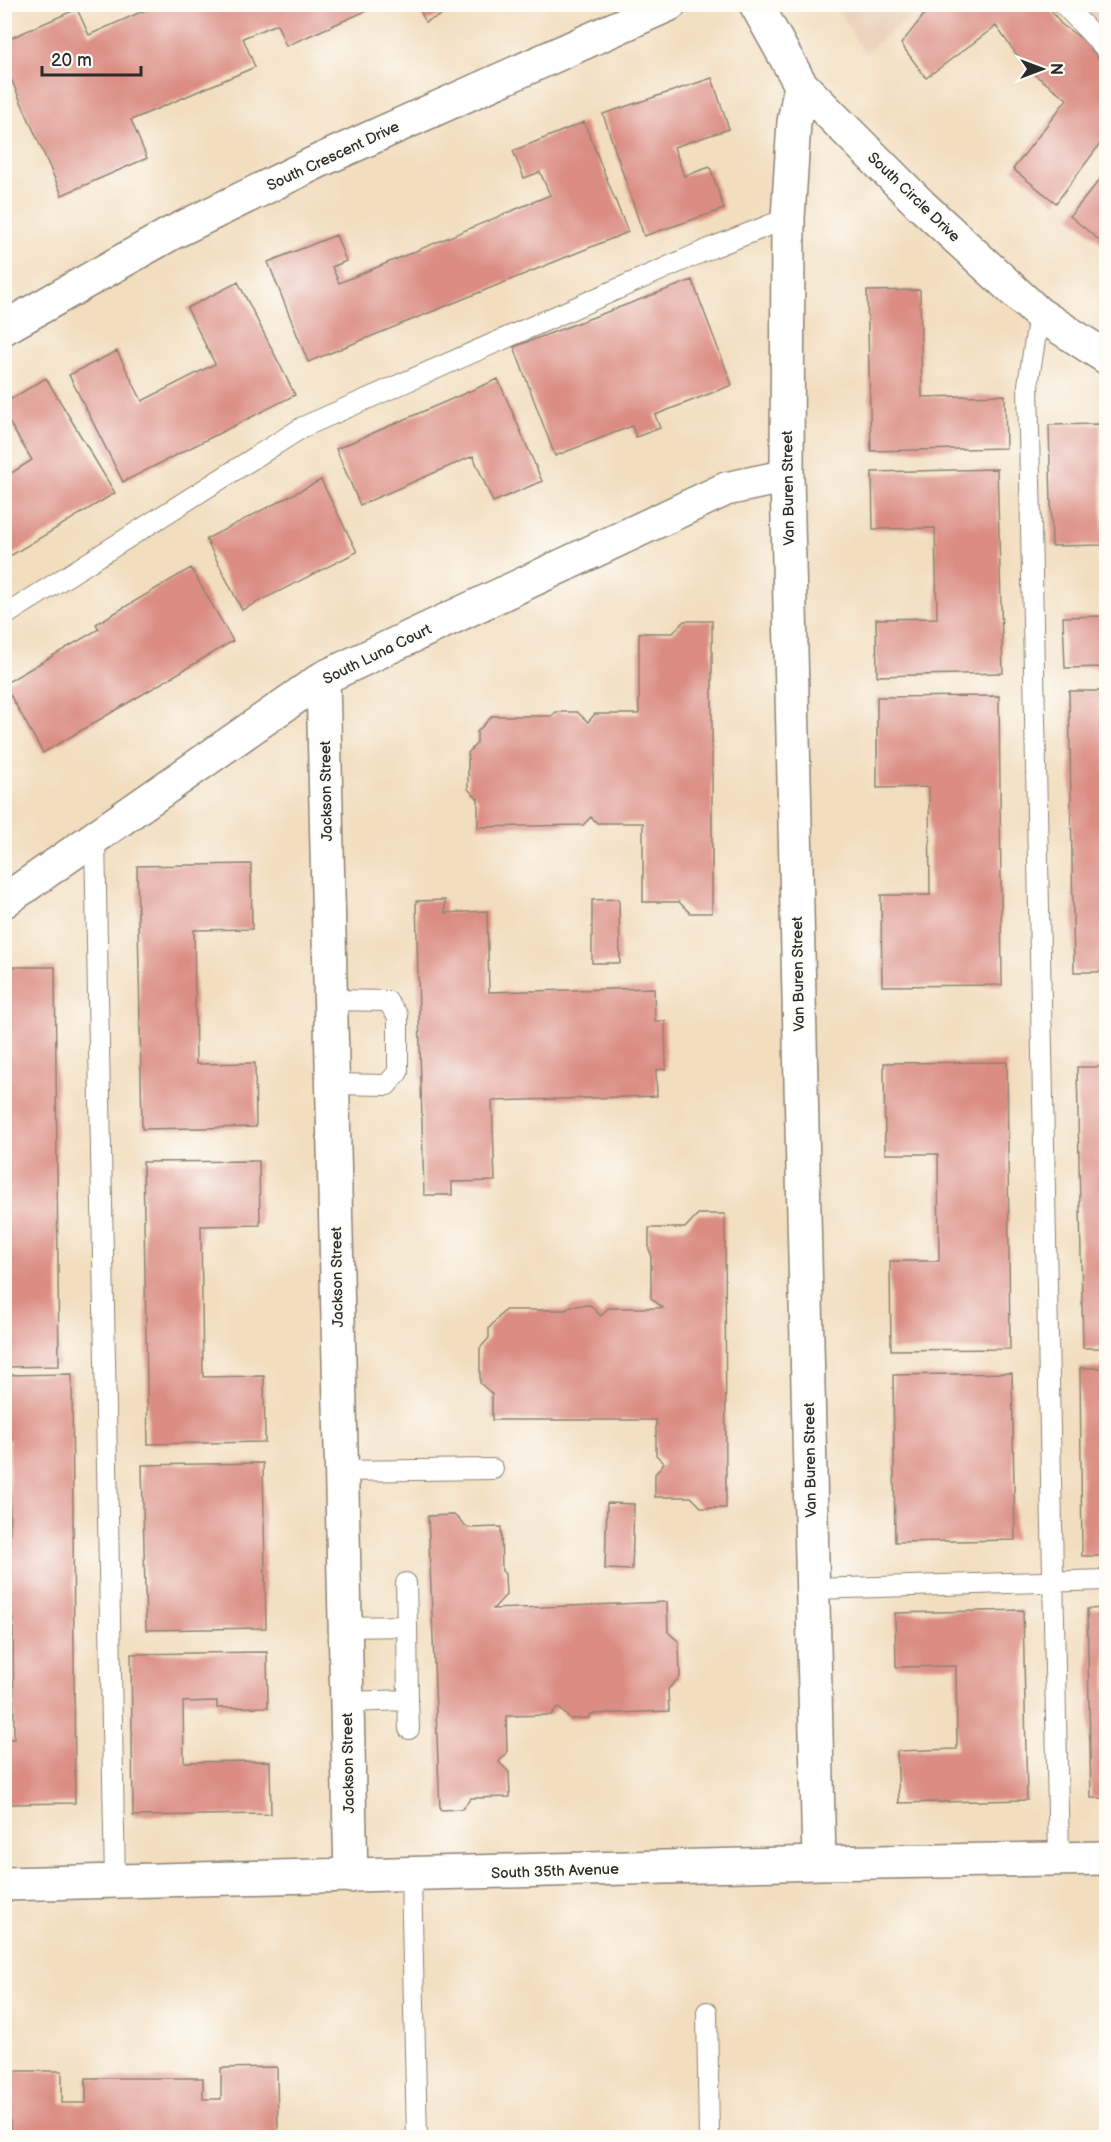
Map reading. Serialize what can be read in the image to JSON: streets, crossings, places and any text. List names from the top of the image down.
{
  "streets": {
    "street": [
      "South Crescent Drive",
      "South Circle Drive",
      "Van Buren Street",
      "South Luna Court",
      "Jackson Street",
      "South 35th Avenue"
    ]
  },
  "crossings": [
    ["South Circle Drive", "Van Buren Street"],
    ["Van Buren Street", "South Luna Court"],
    ["Van Buren Street", "South 35th Avenue"],
    ["South Luna Court", "Jackson Street"],
    ["Jackson Street", "South 35th Avenue"]
  ],
  "scale_bar": "20 m",
  "north": "right"
}
